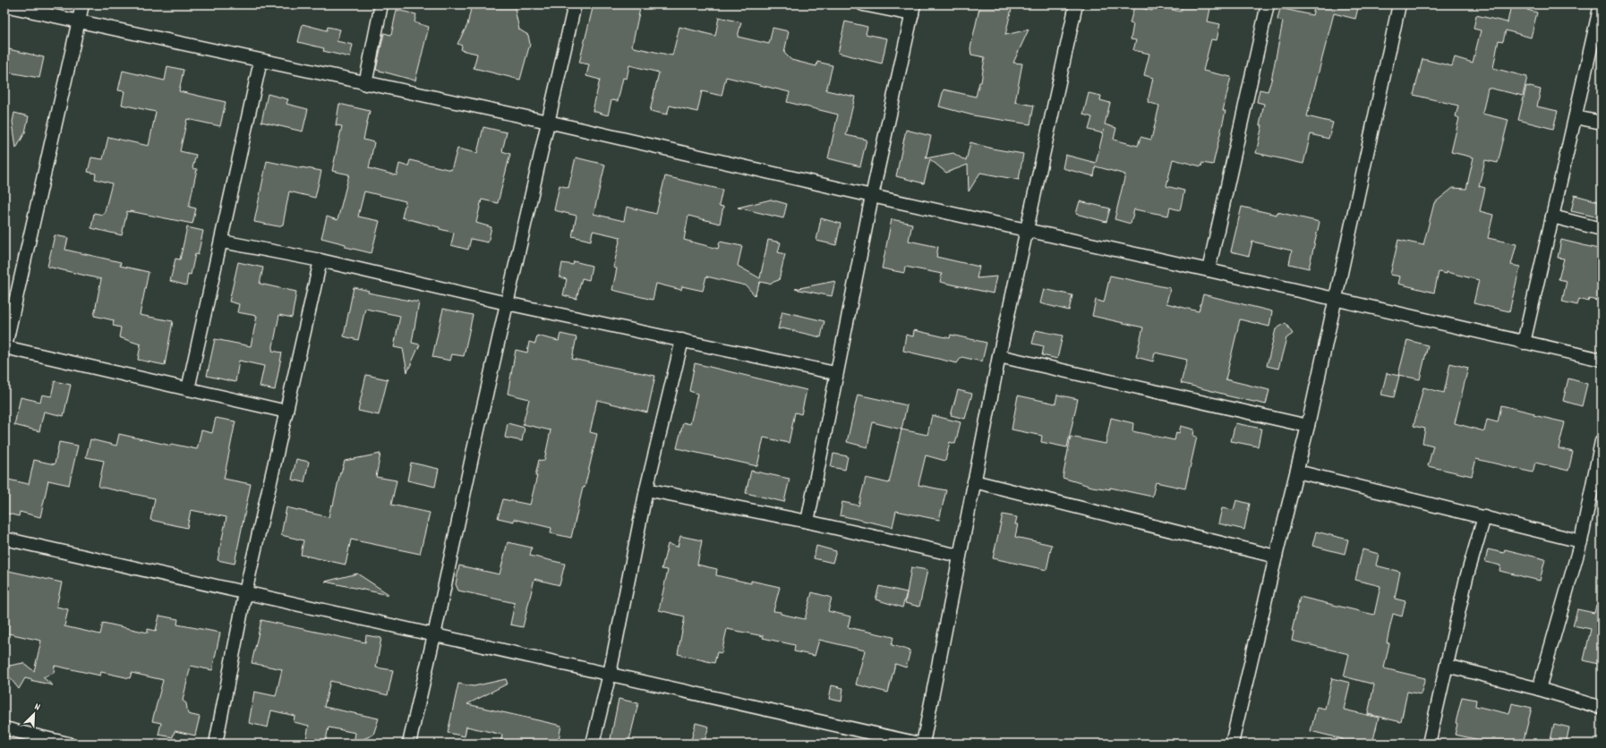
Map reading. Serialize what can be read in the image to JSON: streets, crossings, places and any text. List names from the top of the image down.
{
  "north": "top right"
}
